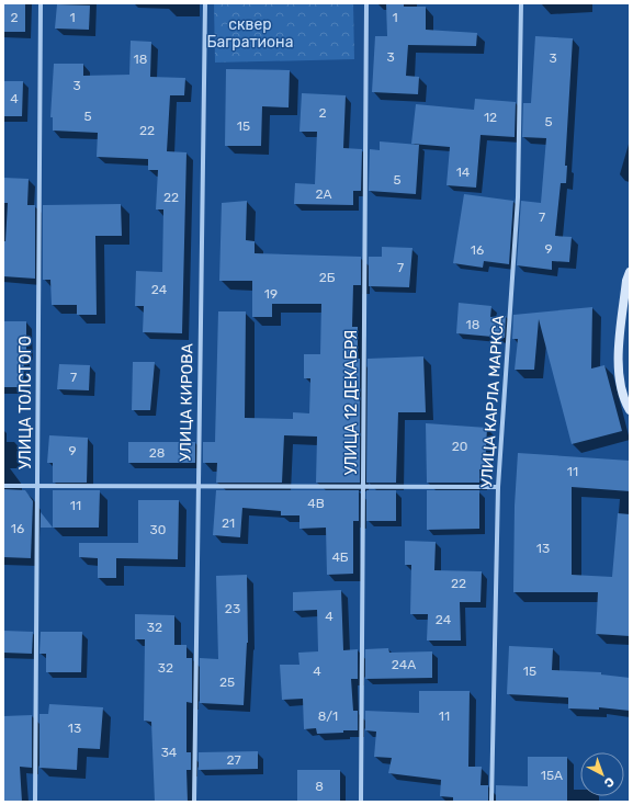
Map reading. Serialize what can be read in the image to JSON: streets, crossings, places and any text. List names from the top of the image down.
{
  "streets": {
    "street": [
      "УЛИЦА КАРЛА МАРКСА",
      "УЛИЦА ТОЛСТОГО",
      "УЛИЦА КИРОВА",
      "УЛИЦА 12 ДЕКАБРЯ"
    ]
  },
  "parks": ["сквер Багратиона"],
  "house_numbers": [
    "2",
    "1",
    "1",
    "3",
    "3",
    "18",
    "3",
    "4",
    "2",
    "5",
    "12",
    "5",
    "15",
    "22",
    "14",
    "5",
    "2А",
    "22",
    "7",
    "9",
    "16",
    "7",
    "2Б",
    "24",
    "19",
    "18",
    "7",
    "20",
    "9",
    "28",
    "11",
    "4В",
    "11",
    "21",
    "16",
    "30",
    "13",
    "4Б",
    "22",
    "23",
    "4",
    "24",
    "32",
    "24А",
    "32",
    "4",
    "15",
    "25",
    "8/1",
    "11",
    "13",
    "34",
    "27",
    "15А",
    "8"
  ],
  "north": "bottom right"
}
